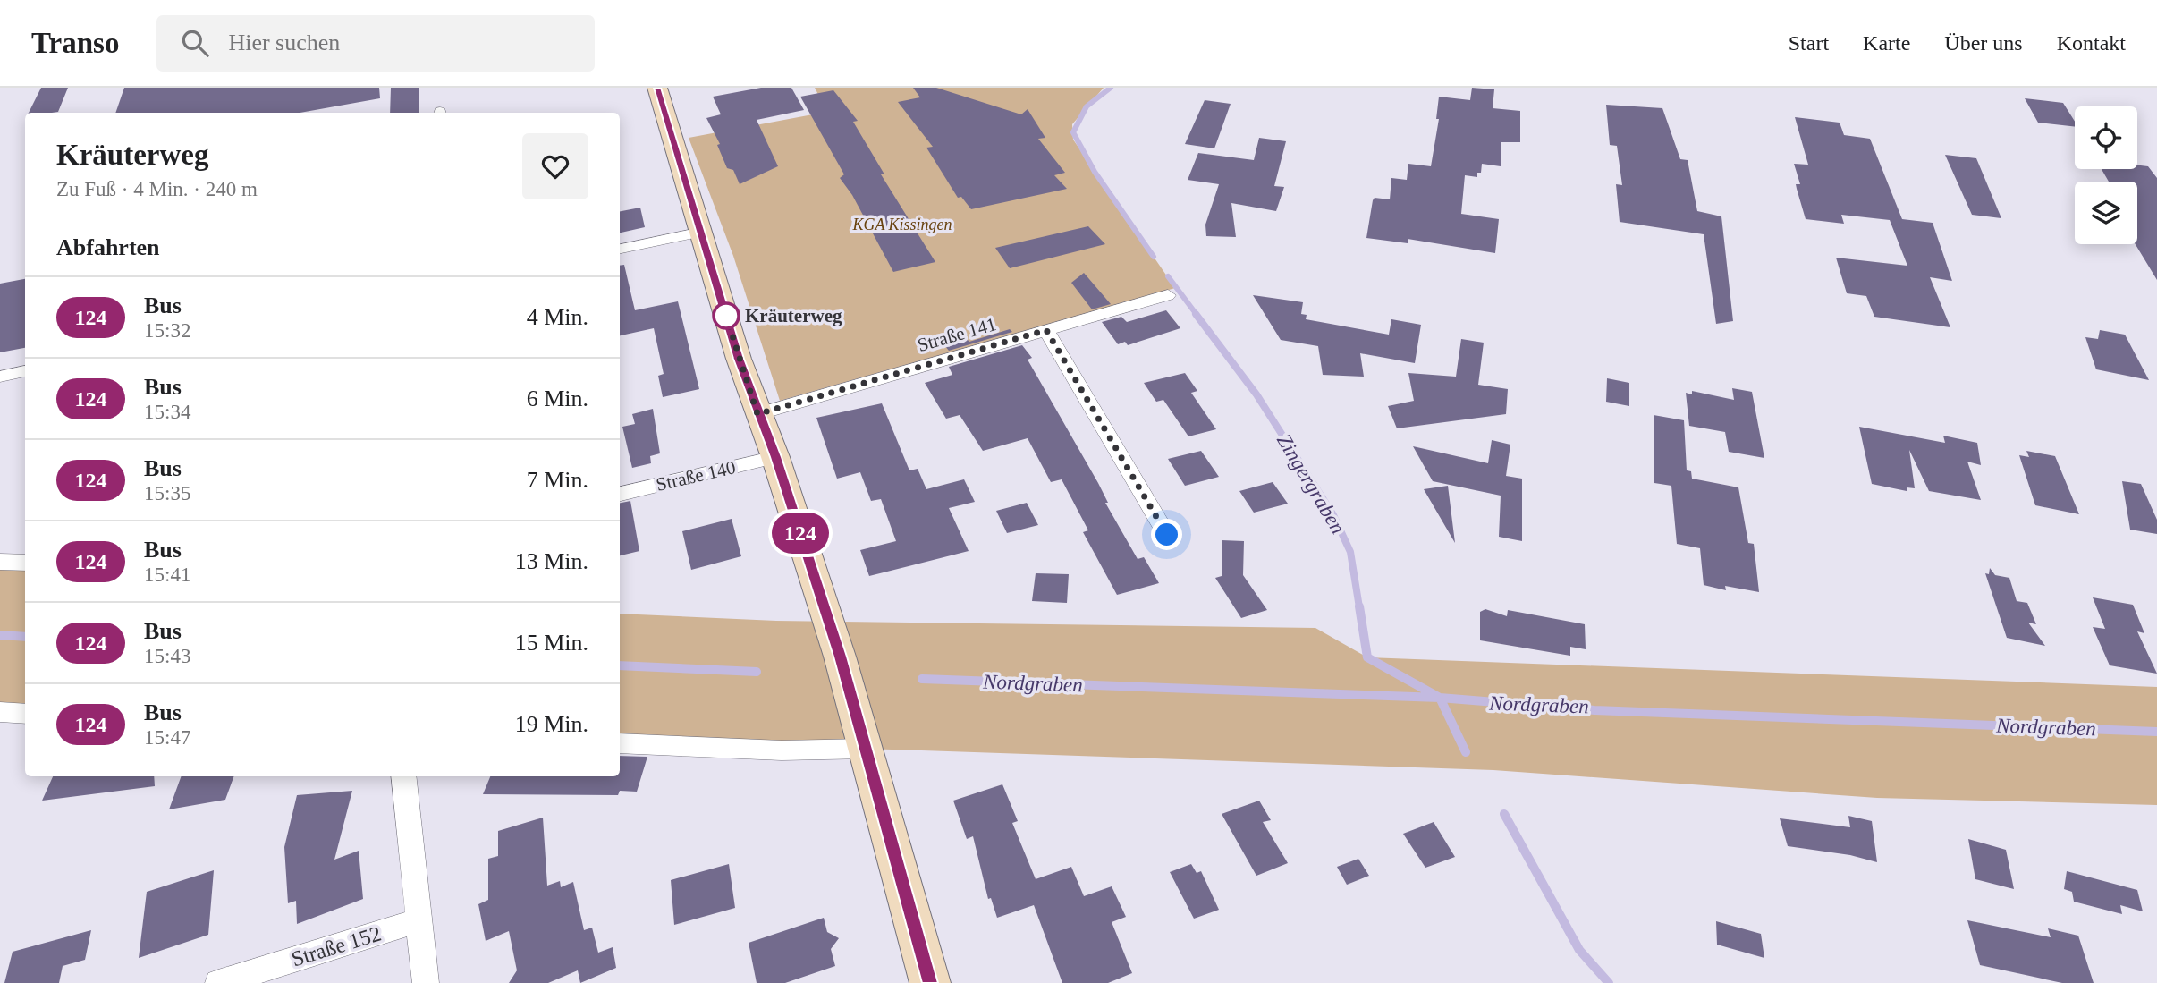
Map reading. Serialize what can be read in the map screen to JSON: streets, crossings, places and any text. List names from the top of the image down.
{
  "streets": {
    "street": ["Straße 141", "Straße 140", "Straße 152"]
  },
  "water": ["Zingergraben", "Nordgraben"],
  "parks": ["KGA Kissingen"],
  "places": ["Kräuterweg"],
  "lines": ["bus line 124"],
  "page": {
    "header": "Transo",
    "search": "Hier suchen",
    "nav": [
      "Start",
      "Karte",
      "Über uns",
      "Kontakt"
    ],
    "on_map": "124",
    "heading": [
      ["Kräuterweg", "Zu Fuß · 4 Min. · 240 m"],
      "Abfahrten"
    ],
    "list": [
      {
        "mark": "124",
        "name": "Bus",
        "note": "15:32",
        "value": "4 Min."
      },
      {
        "mark": "124",
        "name": "Bus",
        "note": "15:34",
        "value": "6 Min."
      },
      {
        "mark": "124",
        "name": "Bus",
        "note": "15:35",
        "value": "7 Min."
      },
      {
        "mark": "124",
        "name": "Bus",
        "note": "15:41",
        "value": "13 Min."
      },
      {
        "mark": "124",
        "name": "Bus",
        "note": "15:43",
        "value": "15 Min."
      },
      {
        "mark": "124",
        "name": "Bus",
        "note": "15:47",
        "value": "19 Min."
      }
    ]
  }
}
